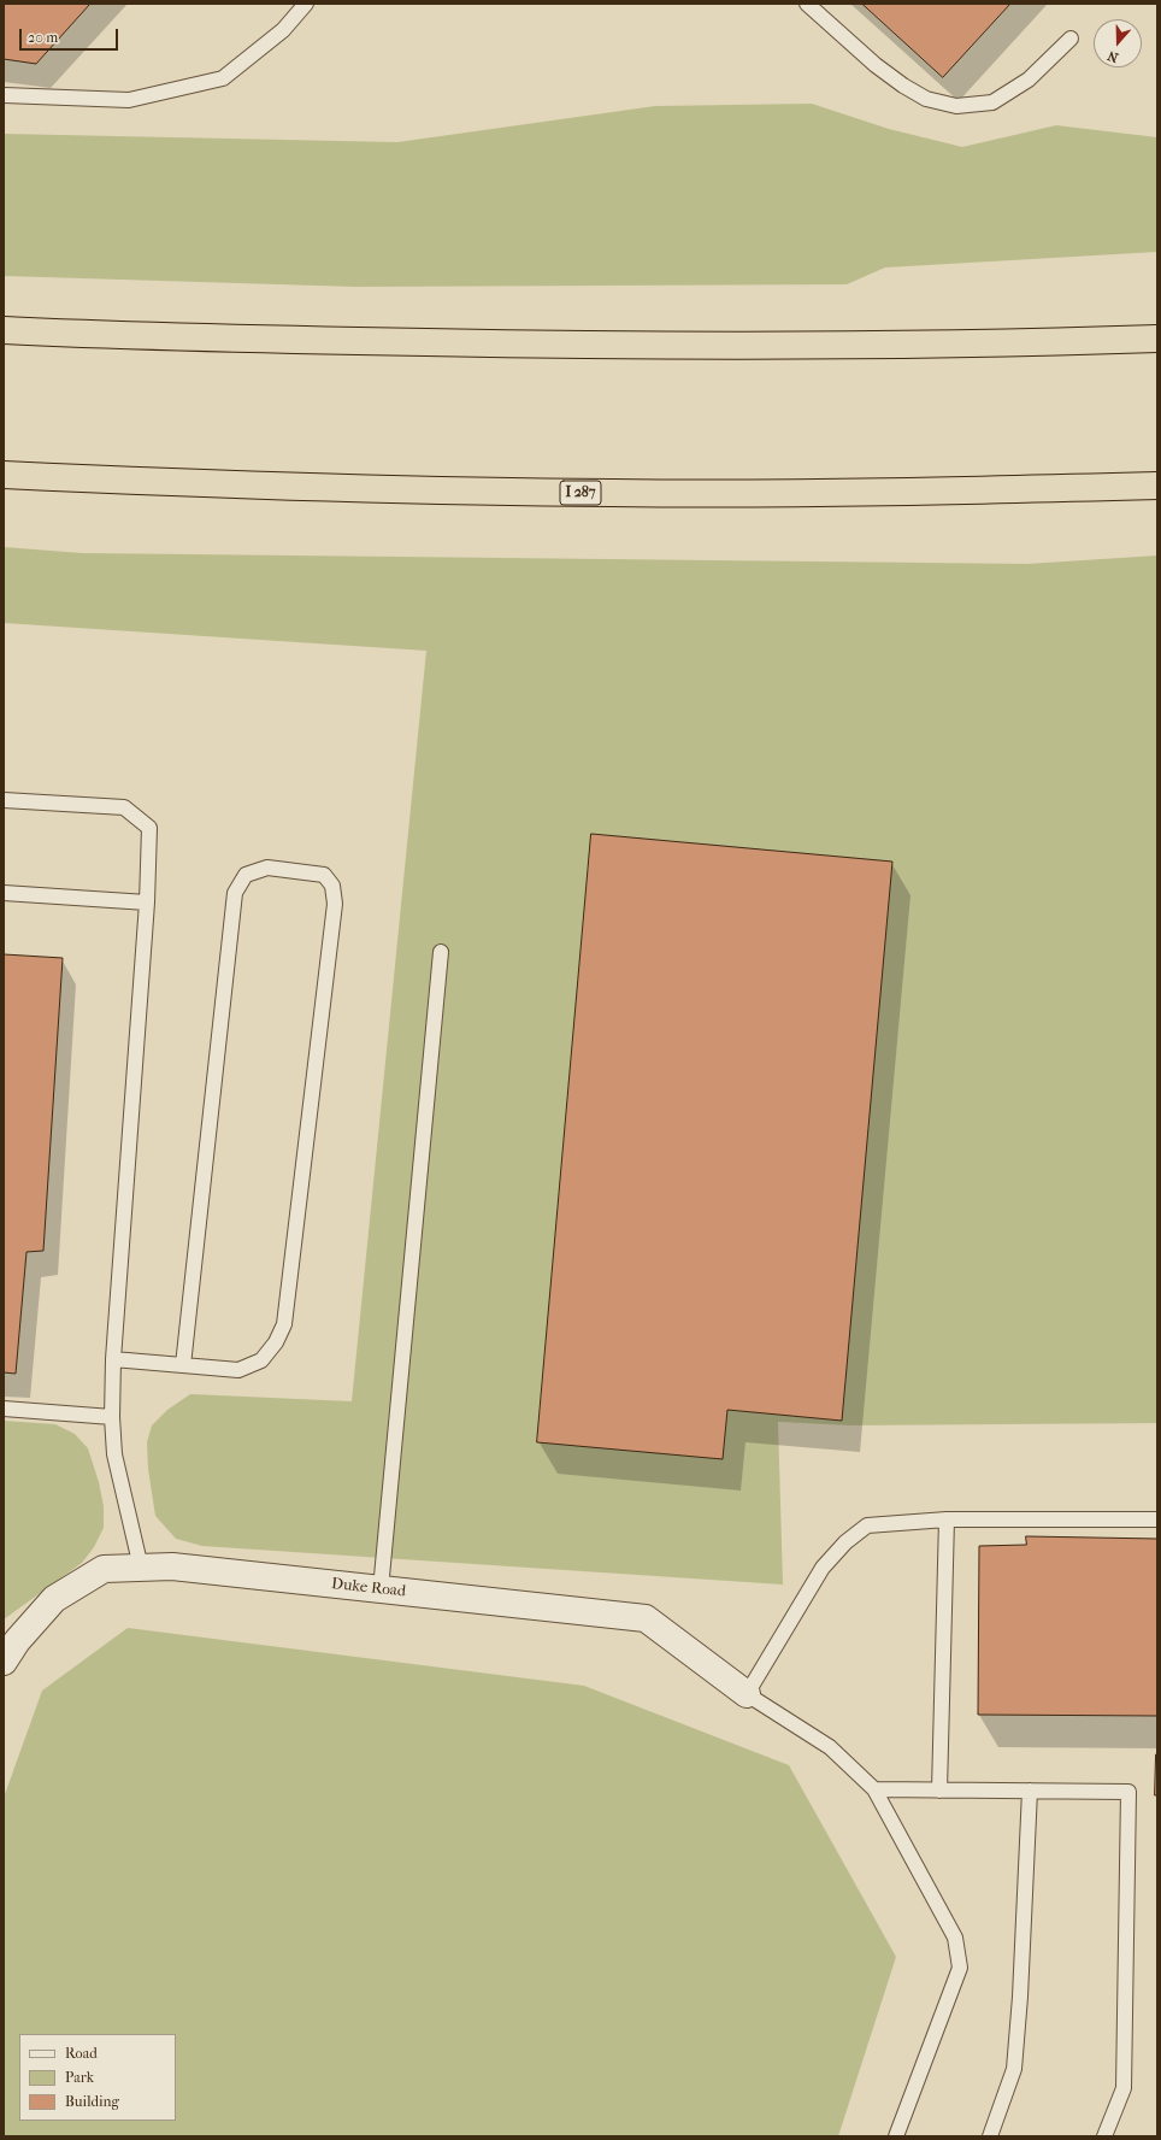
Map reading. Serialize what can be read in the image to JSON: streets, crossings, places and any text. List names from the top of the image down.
{
  "streets": {
    "highway": ["I 287"],
    "street": ["Duke Road"]
  },
  "legend": ["Road", "Park", "Building"],
  "scale_bar": "20 m",
  "north": "bottom"
}
